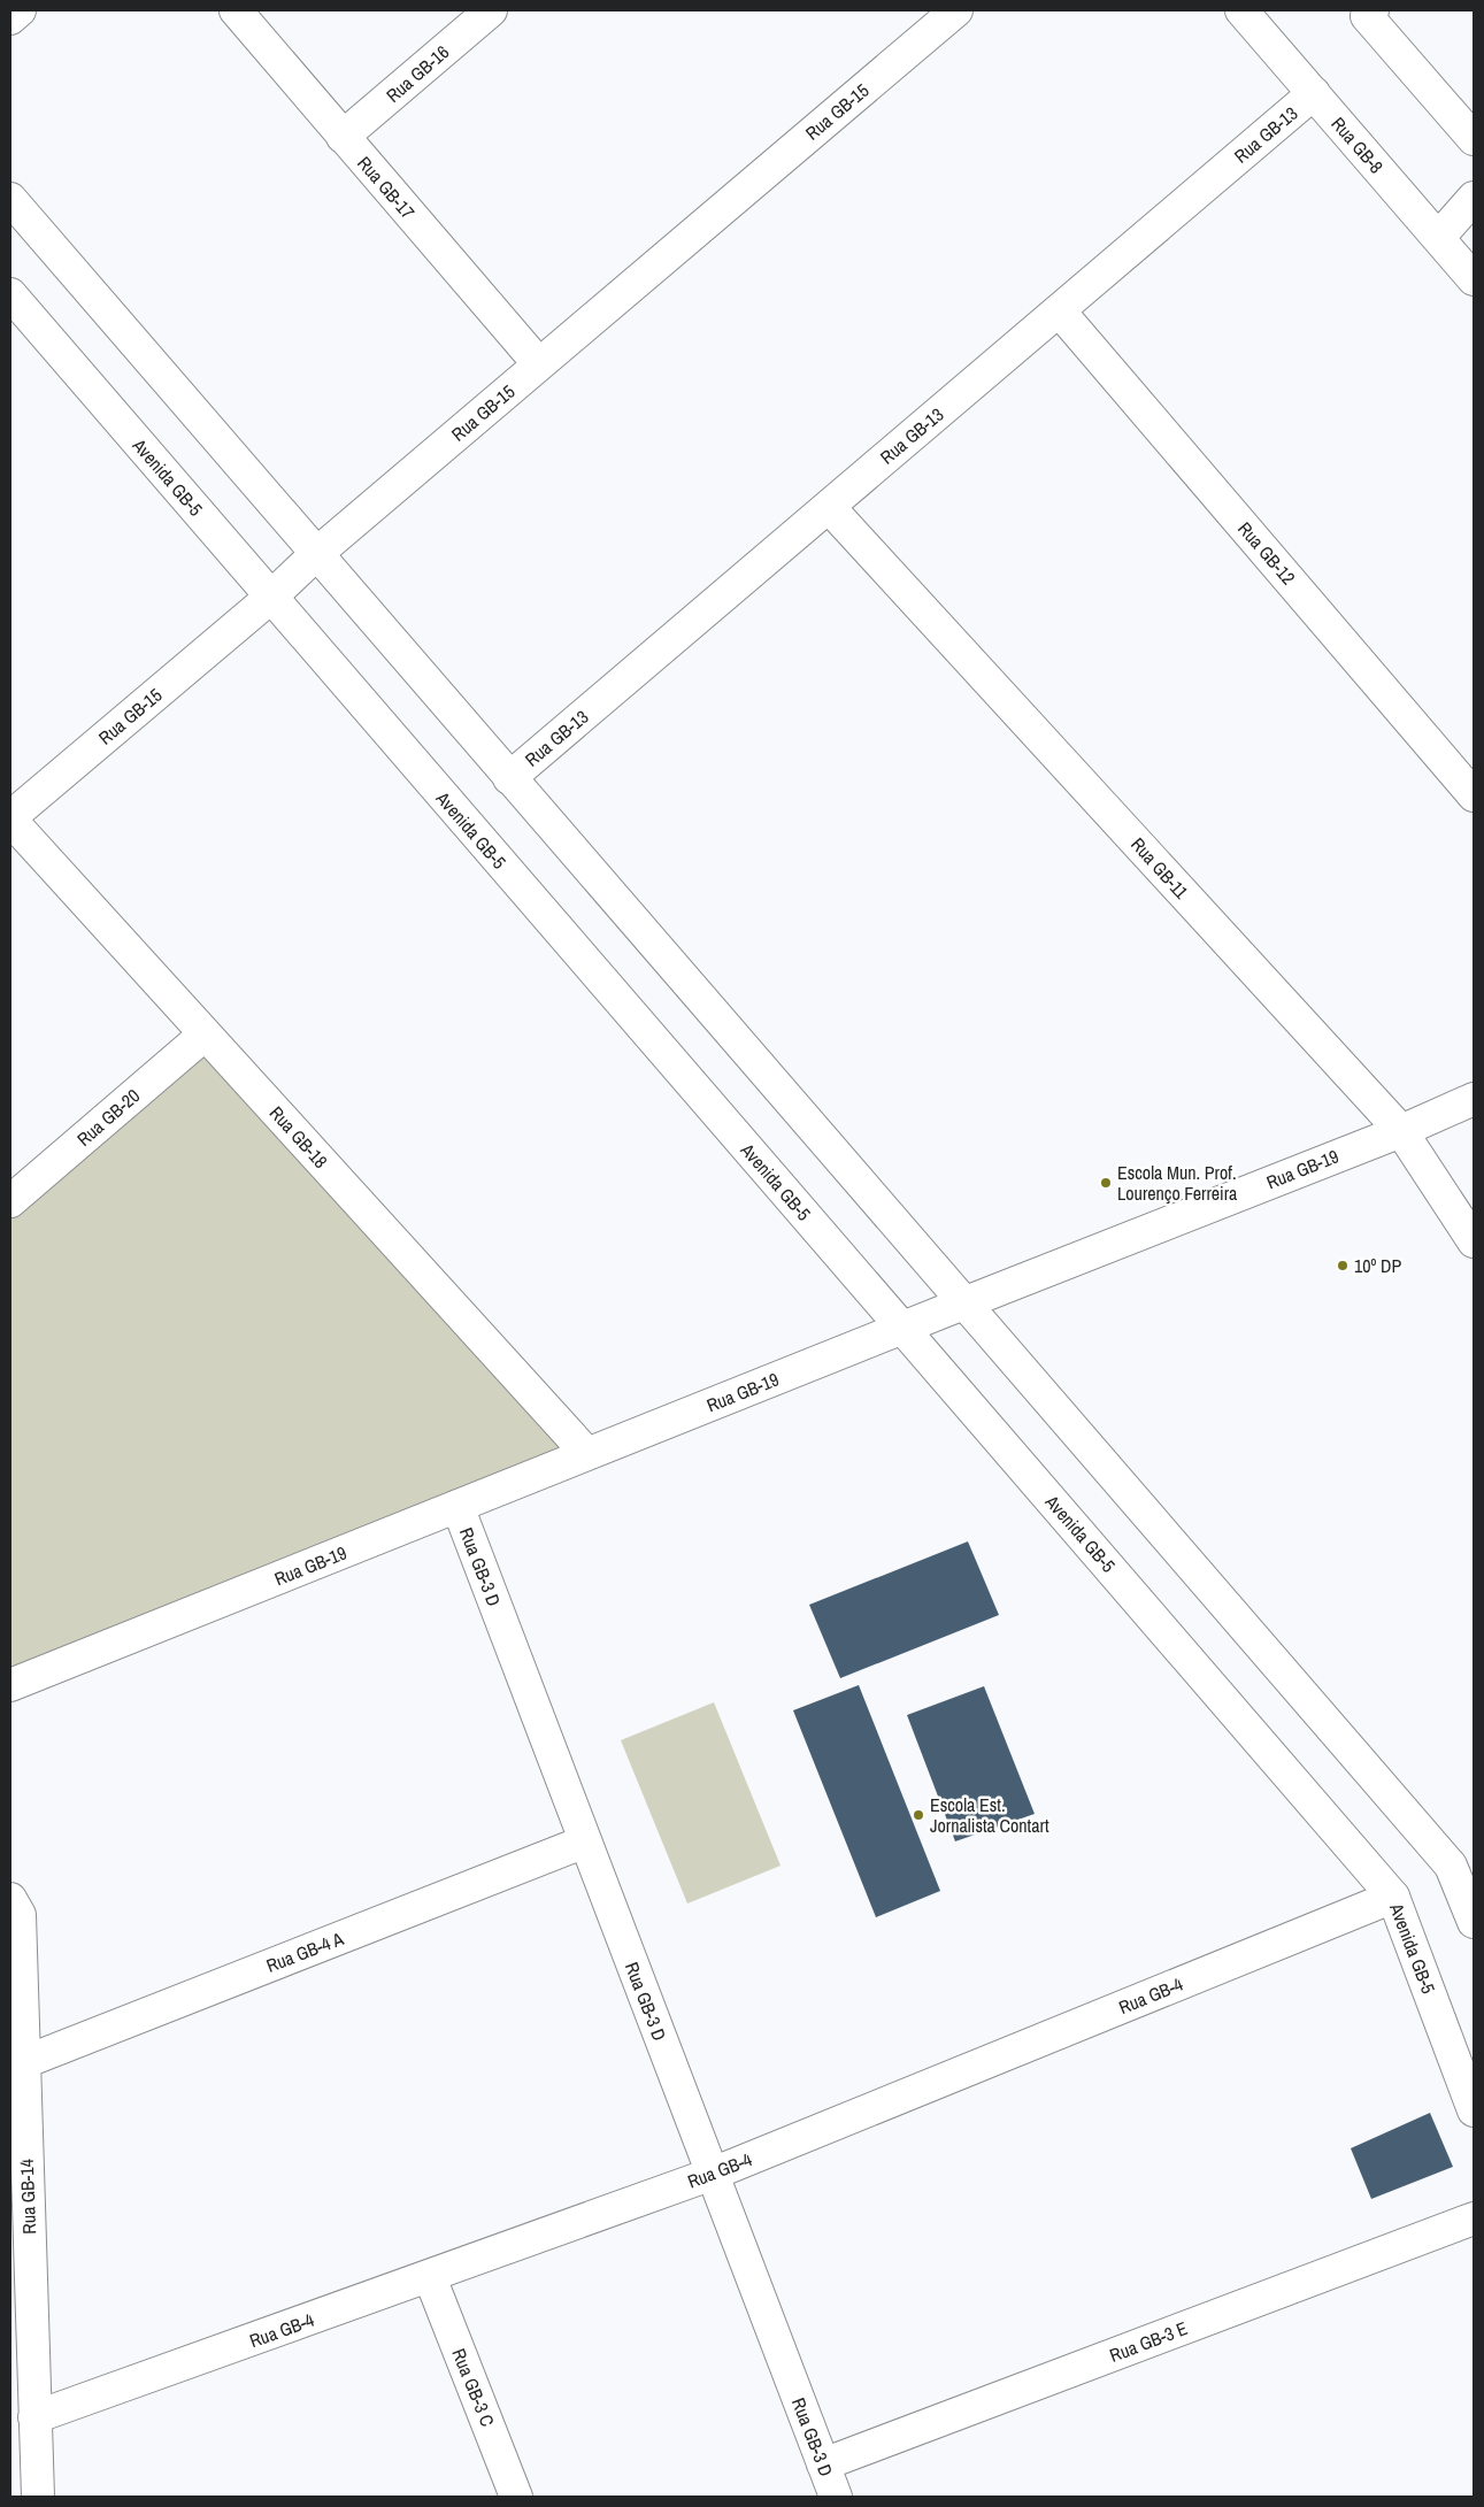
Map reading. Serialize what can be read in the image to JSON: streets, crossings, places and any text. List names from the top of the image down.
{
  "streets": {
    "street": [
      "Rua GB-16",
      "Rua GB-15",
      "Rua GB-13",
      "Rua GB-8",
      "Rua GB-17",
      "Avenida GB-5",
      "Rua GB-12",
      "Rua GB-11",
      "Rua GB-20",
      "Rua GB-18",
      "Rua GB-19",
      "Rua GB-3 D",
      "Rua GB-4 A",
      "Rua GB-4",
      "Rua GB-14",
      "Rua GB-3 E",
      "Rua GB-3 C"
    ]
  },
  "crossings": [
    ["Rua GB-16", "Rua GB-17"],
    ["Rua GB-15", "Rua GB-17"],
    ["Rua GB-15", "Avenida GB-5"],
    ["Rua GB-15", "Rua GB-18"],
    ["Rua GB-13", "Rua GB-8"],
    ["Rua GB-13", "Rua GB-12"],
    ["Rua GB-13", "Rua GB-11"],
    ["Avenida GB-5", "Rua GB-19"],
    ["Avenida GB-5", "Rua GB-4"],
    ["Rua GB-11", "Rua GB-19"],
    ["Rua GB-20", "Rua GB-18"],
    ["Rua GB-18", "Rua GB-19"],
    ["Rua GB-19", "Rua GB-3 D"],
    ["Rua GB-3 D", "Rua GB-4 A"],
    ["Rua GB-3 D", "Rua GB-4"],
    ["Rua GB-3 D", "Rua GB-3 E"],
    ["Rua GB-4 A", "Rua GB-14"],
    ["Rua GB-4", "Rua GB-14"],
    ["Rua GB-4", "Rua GB-3 C"]
  ],
  "places": ["Escola Mun. Prof. Lourenço Ferreira", "10º DP", "Escola Est. Jornalista Contart"]
}
